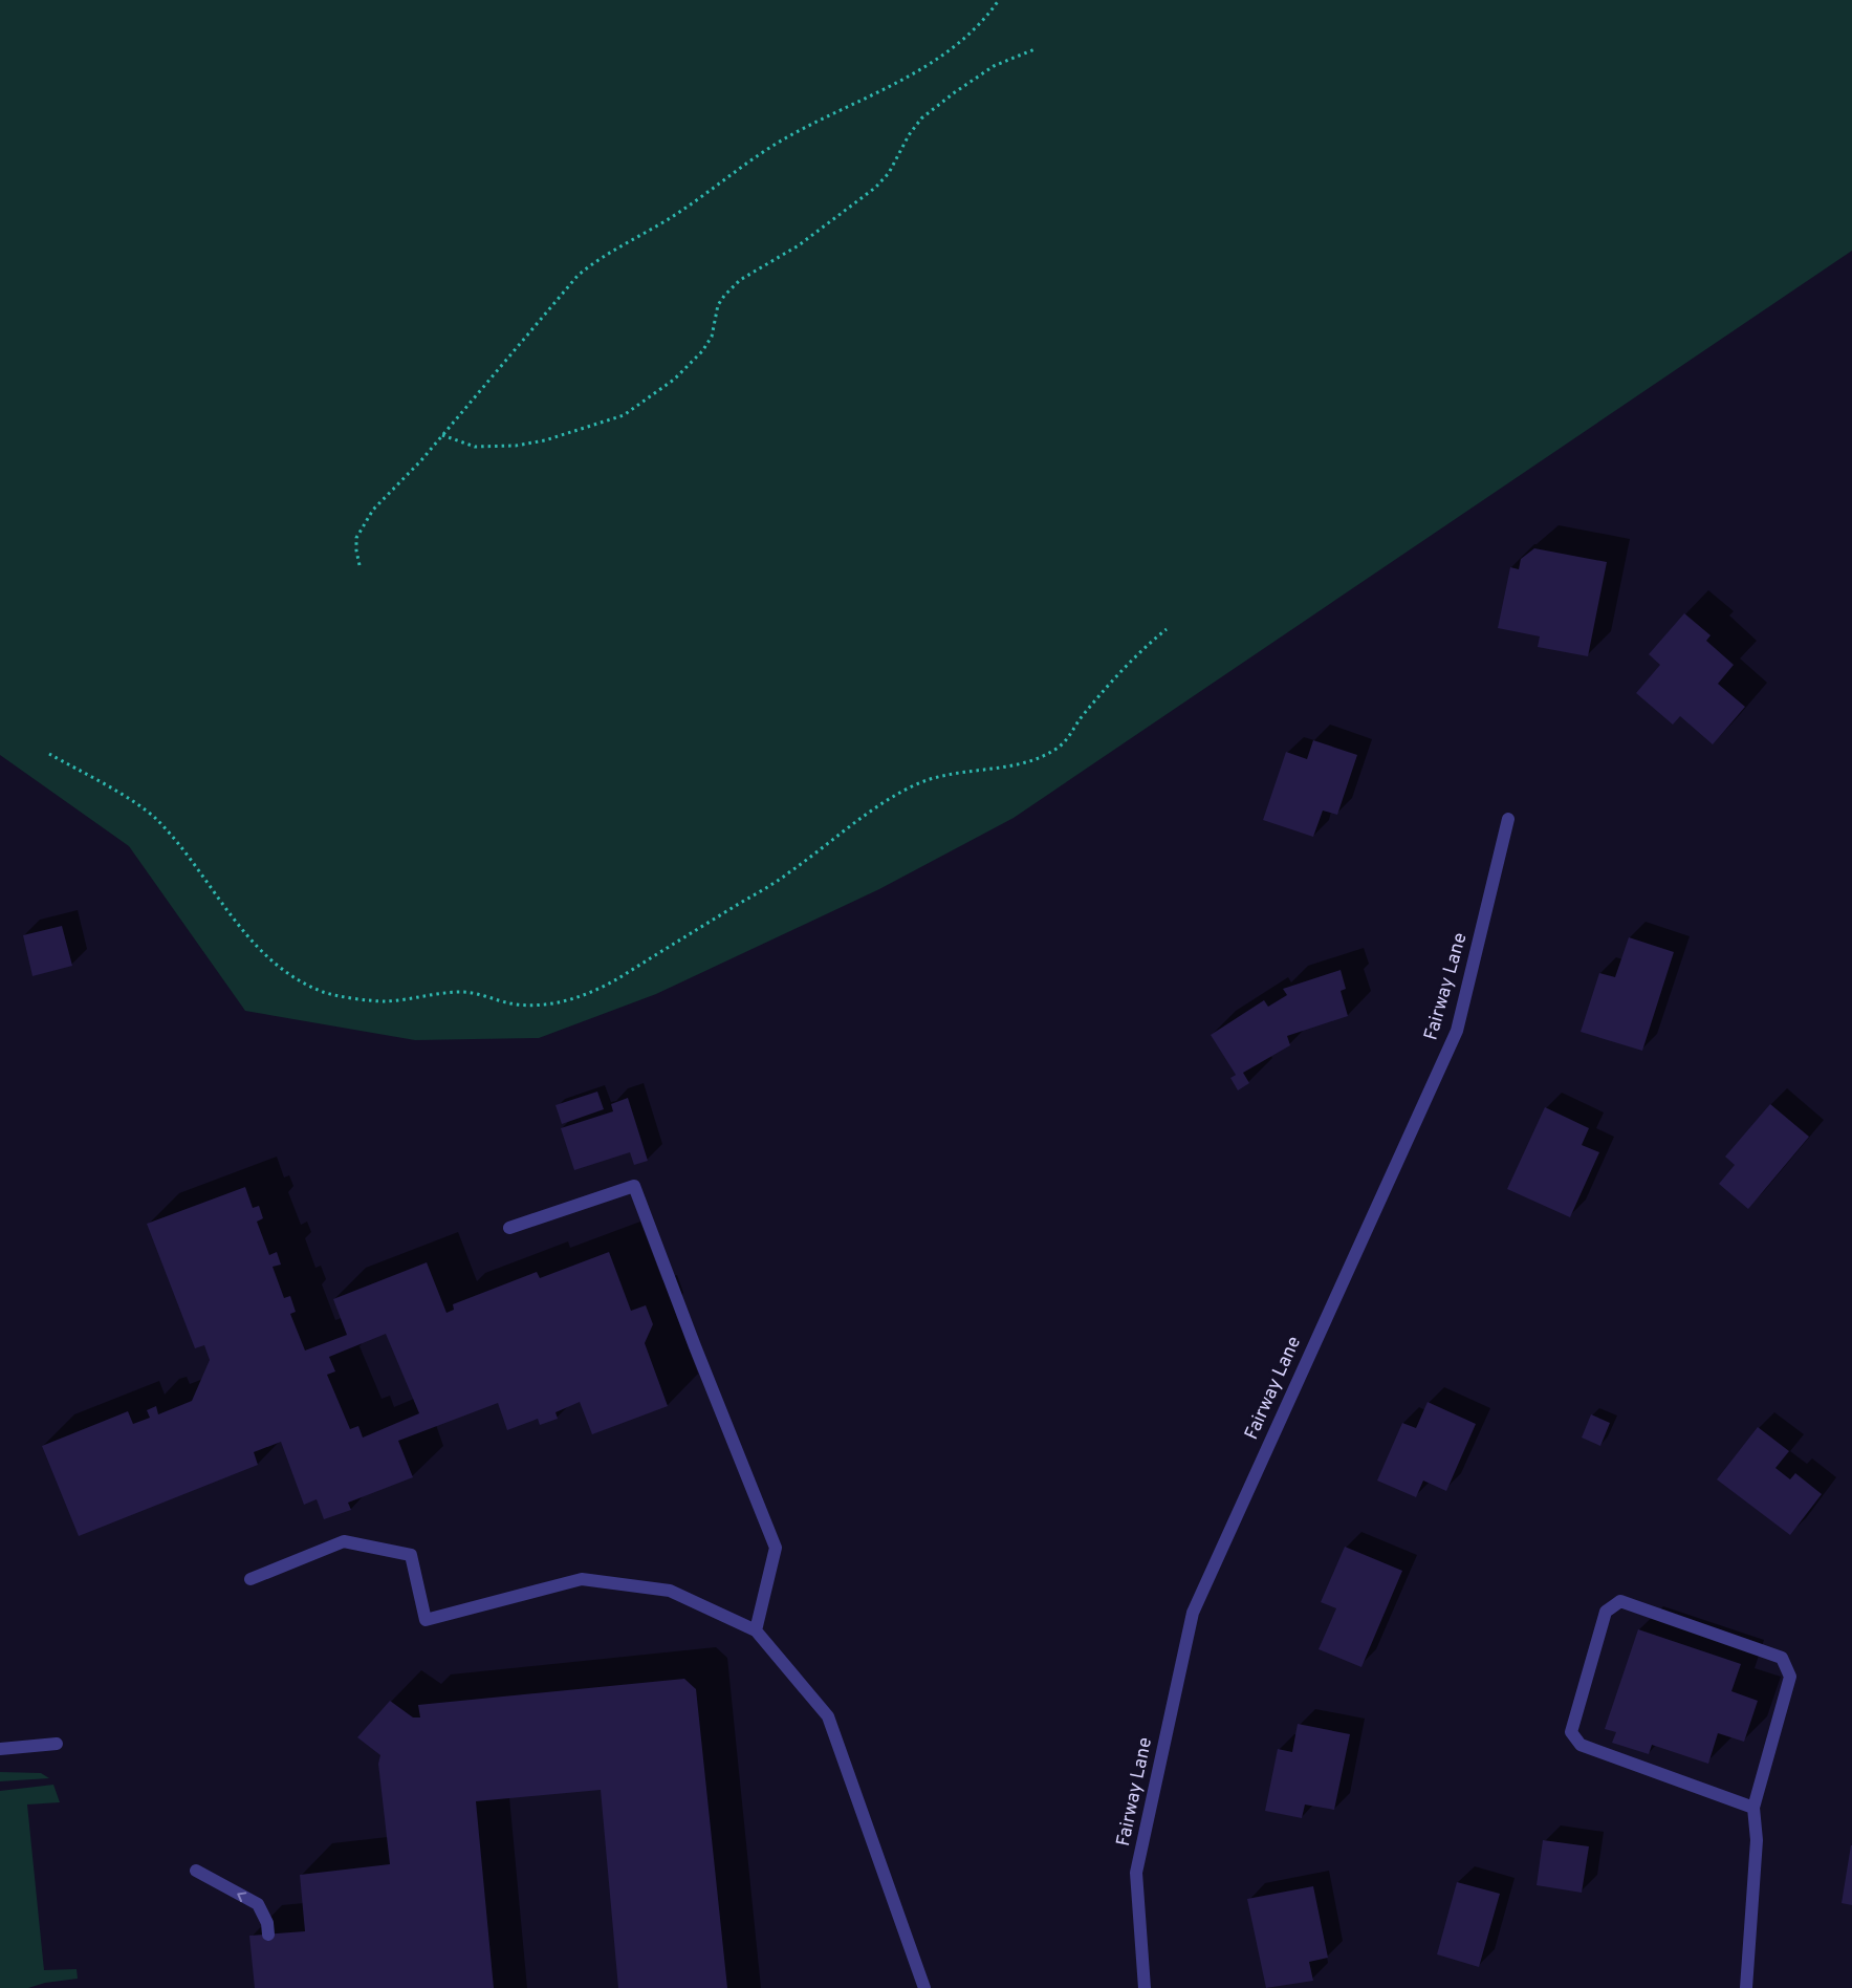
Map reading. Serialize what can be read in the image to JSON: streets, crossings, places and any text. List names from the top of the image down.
{
  "streets": {
    "street": ["Fairway Lane"]
  }
}
